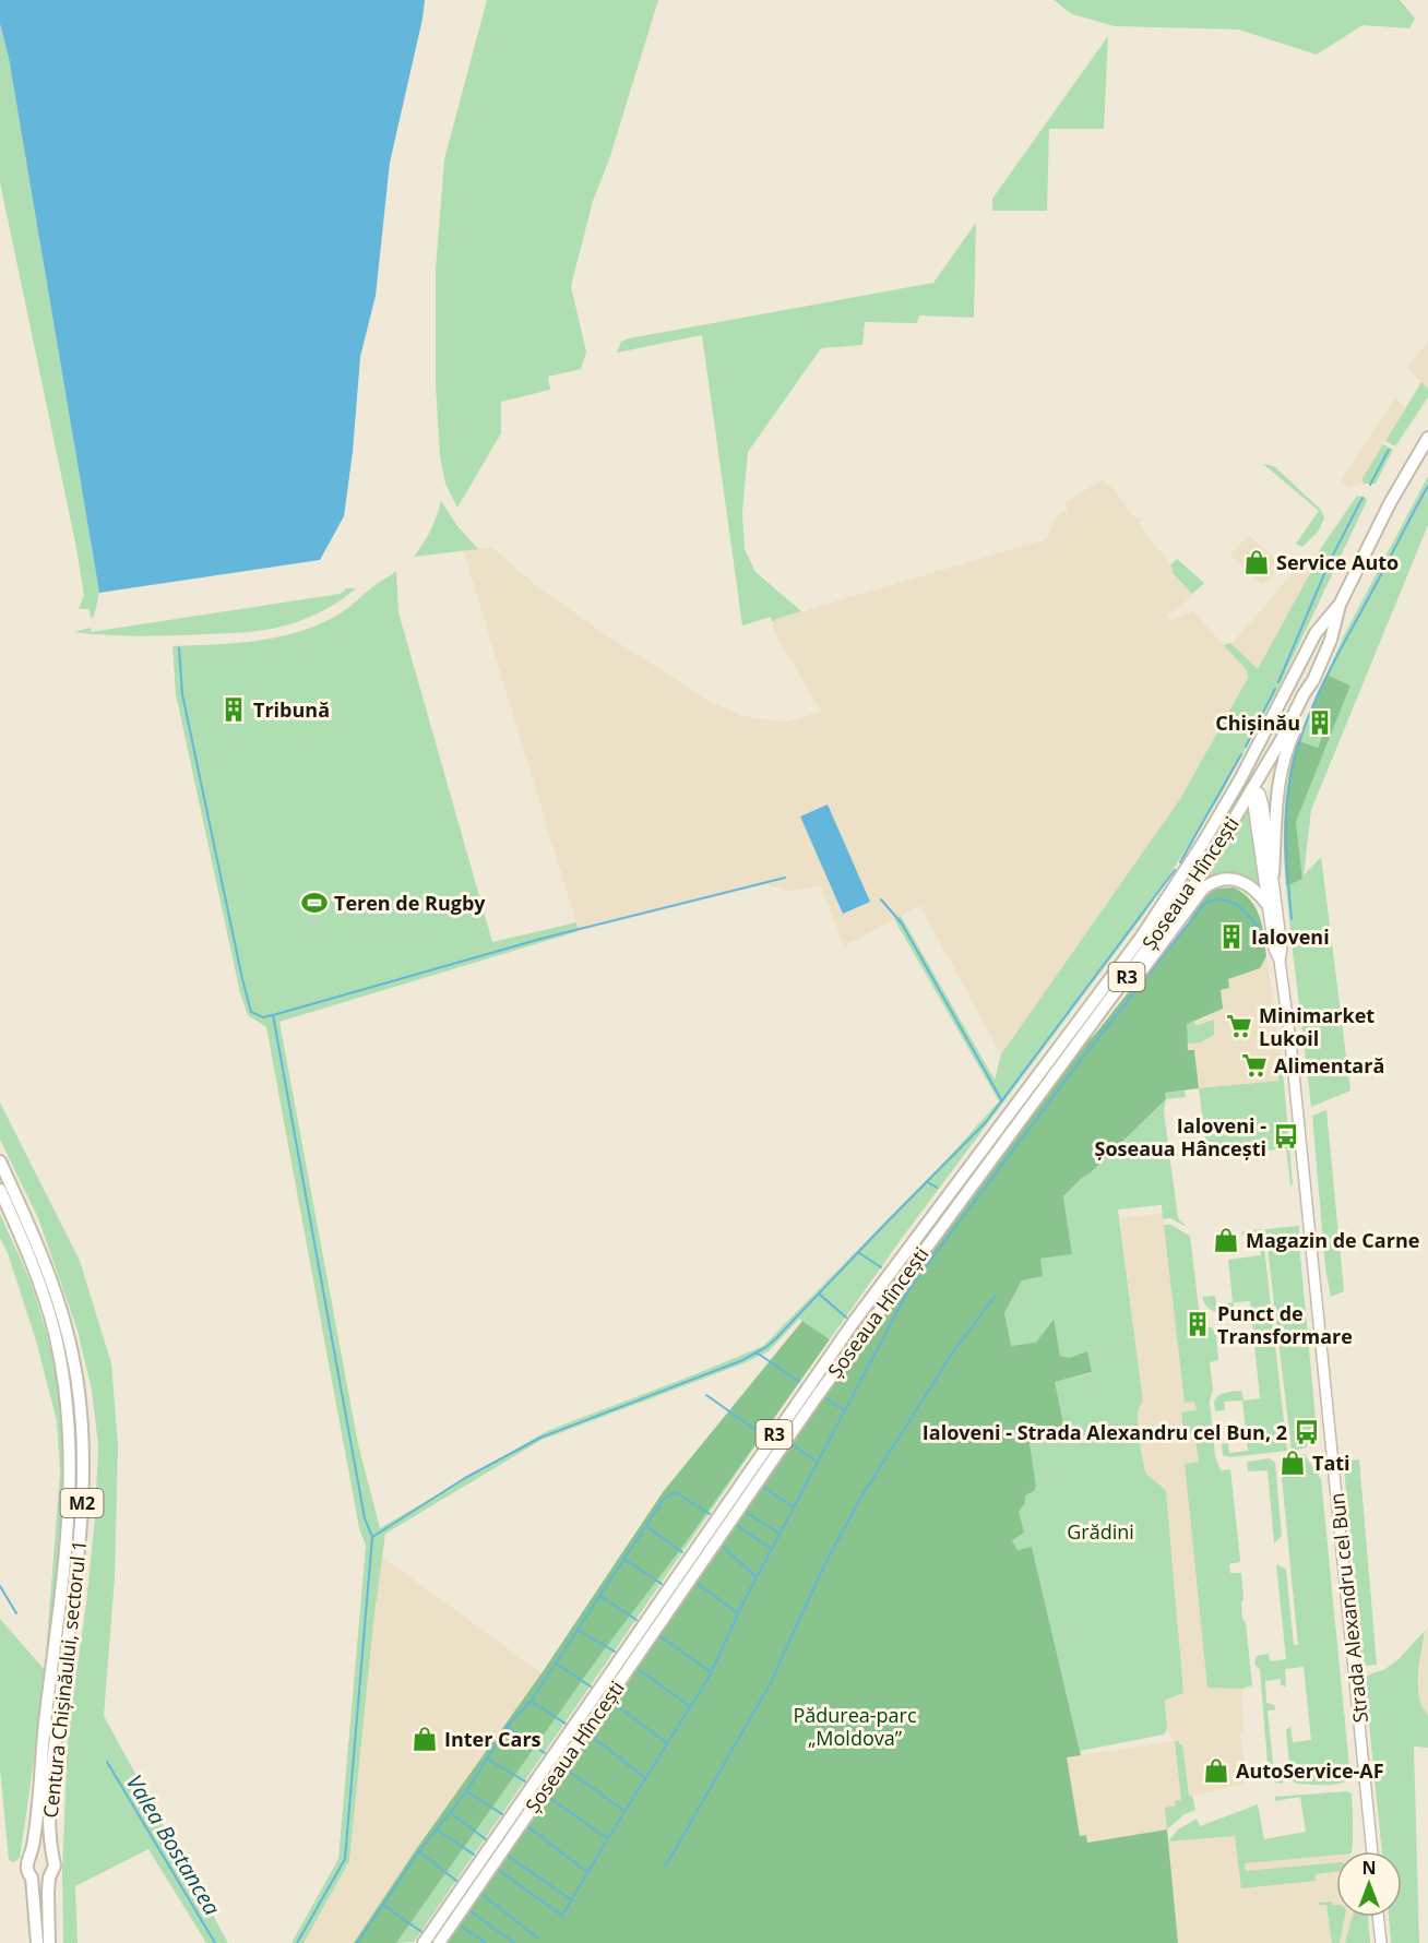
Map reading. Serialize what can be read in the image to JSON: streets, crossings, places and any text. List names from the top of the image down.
{
  "streets": {
    "highway": [
      "Șoseaua Hîncești",
      "R3",
      "M2",
      "Centura Chișinăului, sectorul 1"
    ],
    "main road": ["Strada Alexandru cel Bun"]
  },
  "crossings": [
    ["Șoseaua Hîncești", "R3"],
    ["Șoseaua Hîncești", "Strada Alexandru cel Bun"],
    ["R3", "Strada Alexandru cel Bun"]
  ],
  "water": ["Valea Bostancea"],
  "parks": ["Grădini", "Pădurea-parc „Moldova”"],
  "places": {
    "shop": [
      "Service Auto",
      "Magazin de Carne",
      "Tati",
      "Inter Cars",
      "AutoService-AF"
    ],
    "building": [
      "Tribună",
      "Chișinău",
      "Ialoveni",
      "Punct de Transformare"
    ],
    "sports": ["Teren de Rugby"],
    "supermarket": ["Minimarket Lukoil", "Alimentară"],
    "bus stop": ["Ialoveni - Șoseaua Hâncești", "Ialoveni - Strada Alexandru cel Bun, 2"]
  },
  "north": "top"
}
